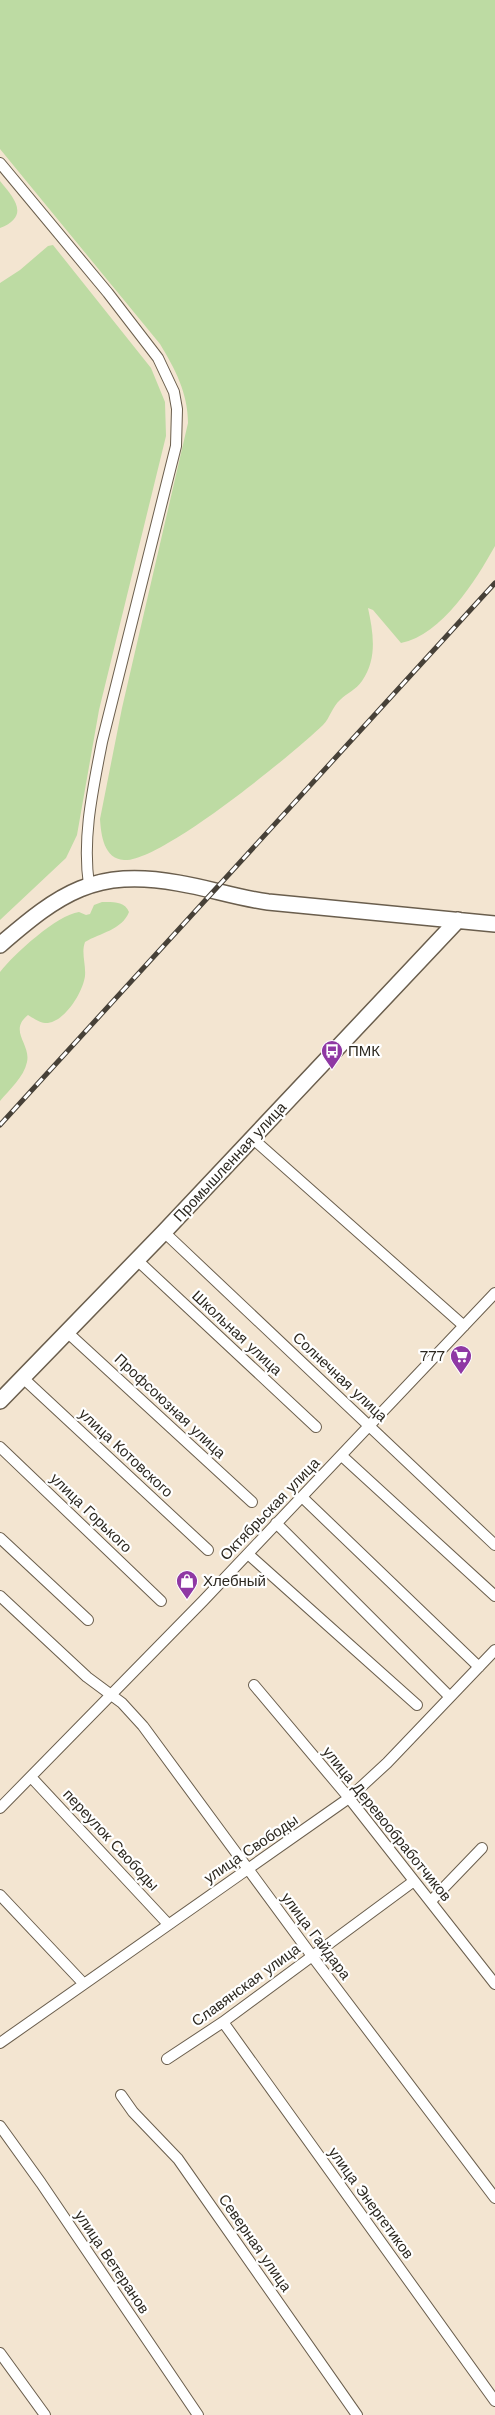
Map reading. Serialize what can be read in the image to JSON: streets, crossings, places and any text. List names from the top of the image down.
{
  "streets": {
    "street": [
      "Промышленная улица",
      "Школьная улица",
      "Солнечная улица",
      "Профсоюзная улица",
      "улица Котовского",
      "Октябрьская улица",
      "улица Горького",
      "улица Деревообработчиков",
      "переулок Свободы",
      "улица Свободы",
      "улица Гайдара",
      "Славянская улица",
      "улица Энергетиков",
      "Северная улица",
      "улица Ветеранов"
    ]
  },
  "crossings": [
    ["Промышленная улица", "Школьная улица"],
    ["Промышленная улица", "Солнечная улица"],
    ["Промышленная улица", "Профсоюзная улица"],
    ["Промышленная улица", "улица Котовского"],
    ["Солнечная улица", "Октябрьская улица"],
    ["Октябрьская улица", "переулок Свободы"],
    ["Октябрьская улица", "улица Гайдара"],
    ["улица Деревообработчиков", "улица Свободы"],
    ["улица Деревообработчиков", "Славянская улица"],
    ["переулок Свободы", "улица Свободы"],
    ["улица Свободы", "улица Гайдара"],
    ["улица Гайдара", "Славянская улица"],
    ["Славянская улица", "улица Энергетиков"]
  ],
  "places": {
    "bus stop": ["ПМК"],
    "supermarket": ["777"],
    "shop": ["Хлебный"]
  }
}
